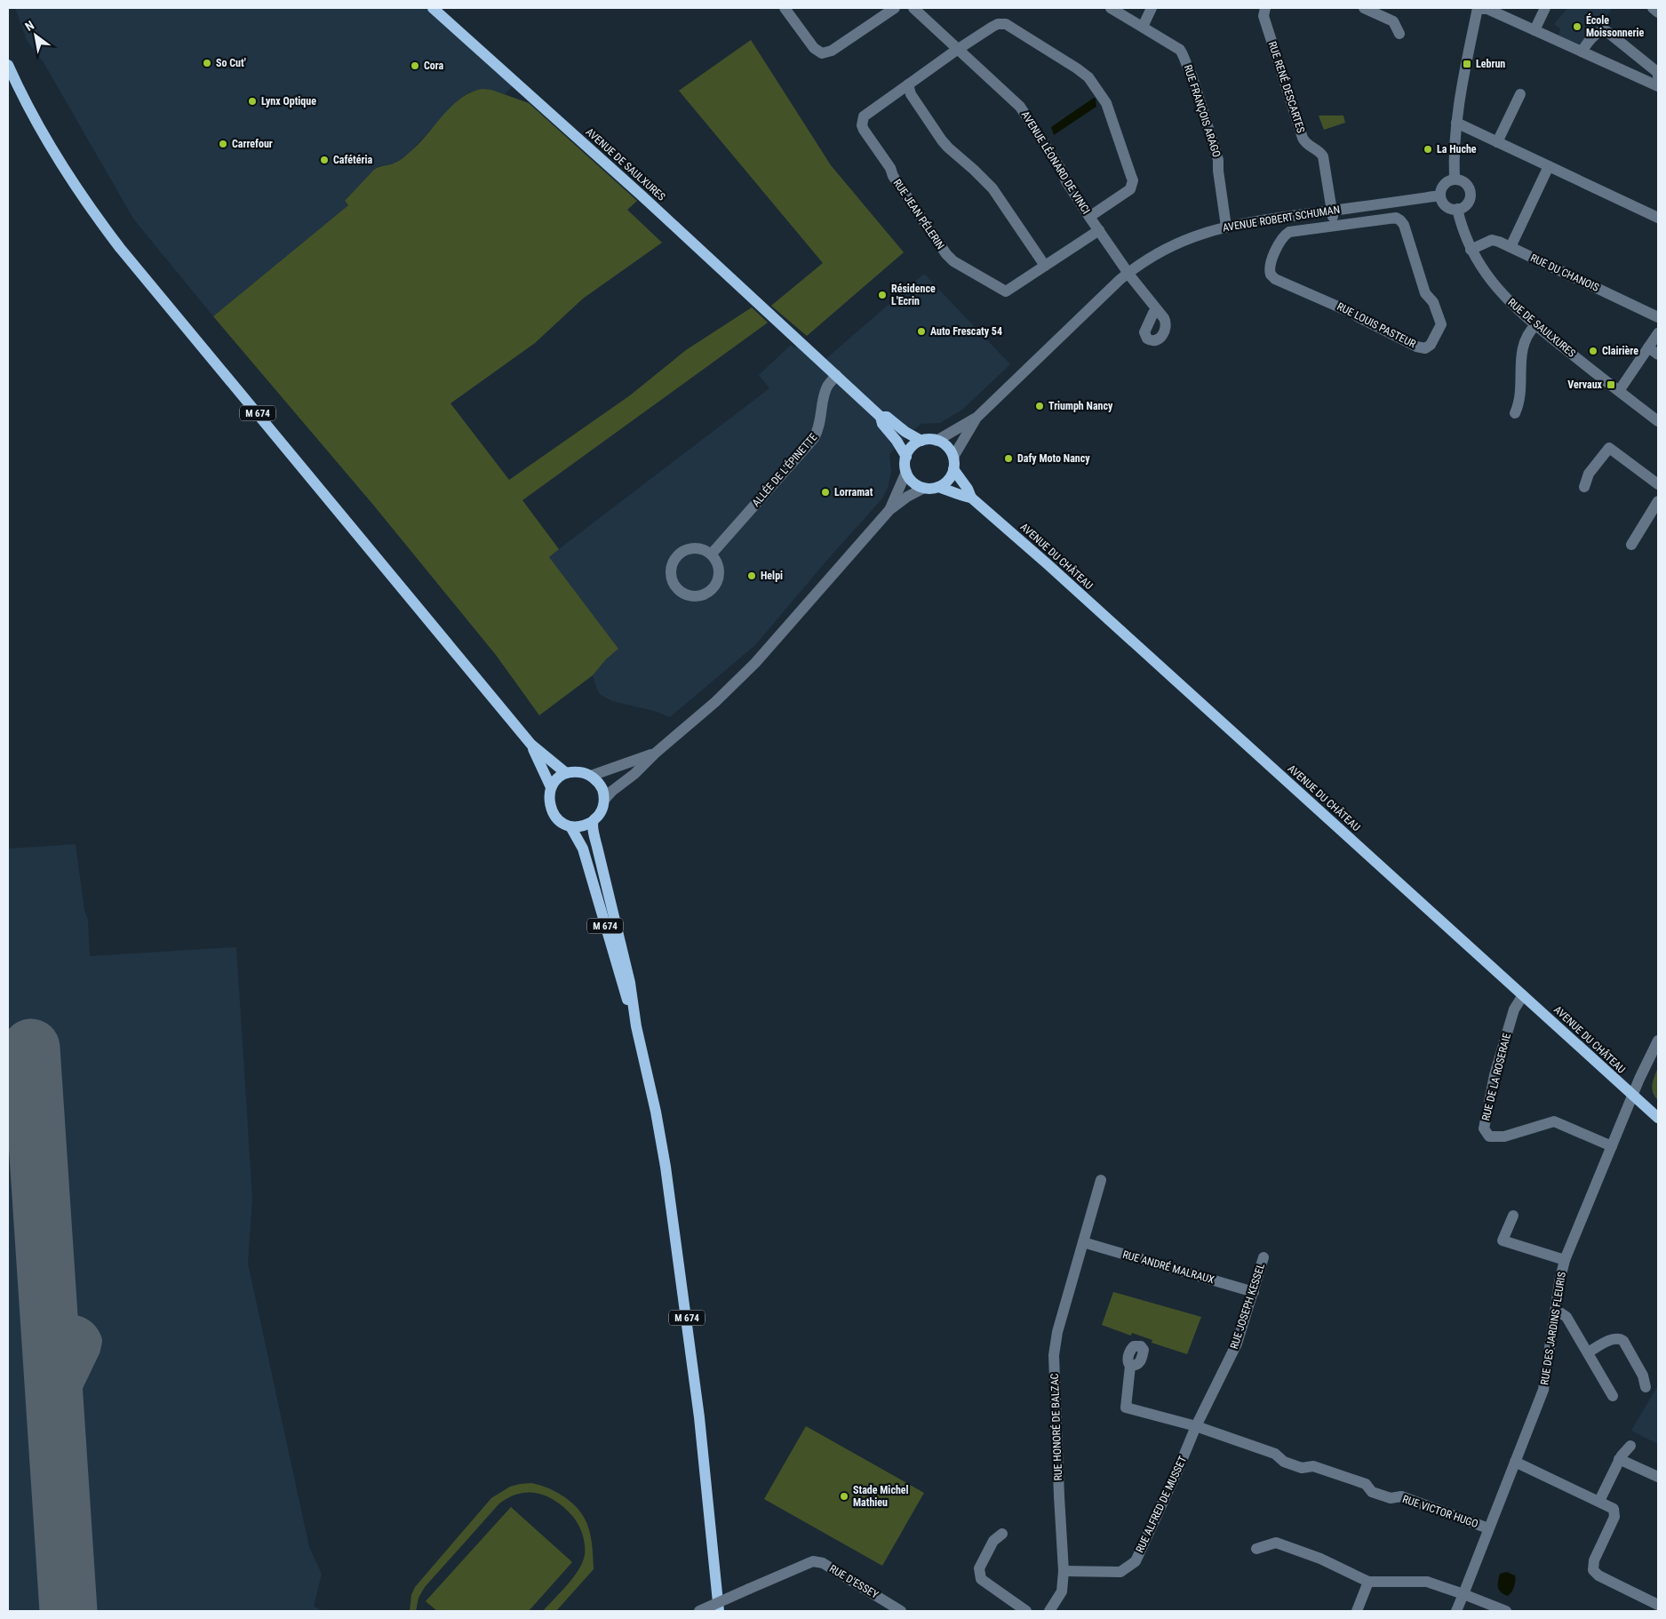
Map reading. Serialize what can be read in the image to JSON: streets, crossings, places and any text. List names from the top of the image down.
{
  "streets": {
    "main road": ["AVENUE DE SAULXURES", "M 674", "AVENUE DU CHÂTEAU"],
    "street": [
      "RUE RENÉ DESCARTES",
      "RUE FRANÇOIS ARAGO",
      "AVENUE LÉONARD DE VINCI",
      "RUE JEAN PÉLERIN",
      "AVENUE ROBERT SCHUMAN",
      "RUE DU CHANOIS",
      "RUE LOUIS PASTEUR",
      "RUE DE SAULXURES",
      "ALLÉE DE L'ÉPINETTE",
      "RUE DE LA ROSERAIE",
      "RUE ANDRÉ MALRAUX",
      "RUE JOSEPH KESSEL",
      "RUE DES JARDINS FLEURIS",
      "RUE HONORÉ DE BALZAC",
      "RUE ALFRED DE MUSSET",
      "RUE VICTOR HUGO",
      "RUE D'ESSEY"
    ]
  },
  "crossings": [
    ["RUE RENÉ DESCARTES", "AVENUE ROBERT SCHUMAN"],
    ["RUE FRANÇOIS ARAGO", "AVENUE ROBERT SCHUMAN"],
    ["AVENUE LÉONARD DE VINCI", "RUE JEAN PÉLERIN"],
    ["AVENUE LÉONARD DE VINCI", "AVENUE ROBERT SCHUMAN"],
    ["AVENUE DE SAULXURES", "ALLÉE DE L'ÉPINETTE"],
    ["AVENUE ROBERT SCHUMAN", "RUE DE SAULXURES"],
    ["AVENUE ROBERT SCHUMAN", "AVENUE DU CHÂTEAU"],
    ["RUE DU CHANOIS", "RUE DE SAULXURES"],
    ["AVENUE DU CHÂTEAU", "RUE DE LA ROSERAIE"],
    ["AVENUE DU CHÂTEAU", "RUE DES JARDINS FLEURIS"],
    ["RUE DE LA ROSERAIE", "RUE DES JARDINS FLEURIS"],
    ["RUE ANDRÉ MALRAUX", "RUE JOSEPH KESSEL"],
    ["RUE ANDRÉ MALRAUX", "RUE HONORÉ DE BALZAC"],
    ["RUE JOSEPH KESSEL", "RUE ALFRED DE MUSSET"],
    ["RUE JOSEPH KESSEL", "RUE VICTOR HUGO"],
    ["RUE DES JARDINS FLEURIS", "RUE VICTOR HUGO"],
    ["RUE HONORÉ DE BALZAC", "RUE ALFRED DE MUSSET"],
    ["RUE ALFRED DE MUSSET", "RUE VICTOR HUGO"]
  ],
  "places": {
    "other": [
      "École Moissonnerie",
      "So Cut'",
      "Cora",
      "Lynx Optique",
      "Carrefour",
      "La Huche",
      "Cafétéria",
      "Résidence L'Ecrin",
      "Auto Frescaty 54",
      "Clairière",
      "Triumph Nancy",
      "Dafy Moto Nancy",
      "Lorramat",
      "Helpi",
      "Stade Michel Mathieu"
    ],
    "transit": ["Lebrun", "Vervaux"]
  },
  "north": "top left"
}
